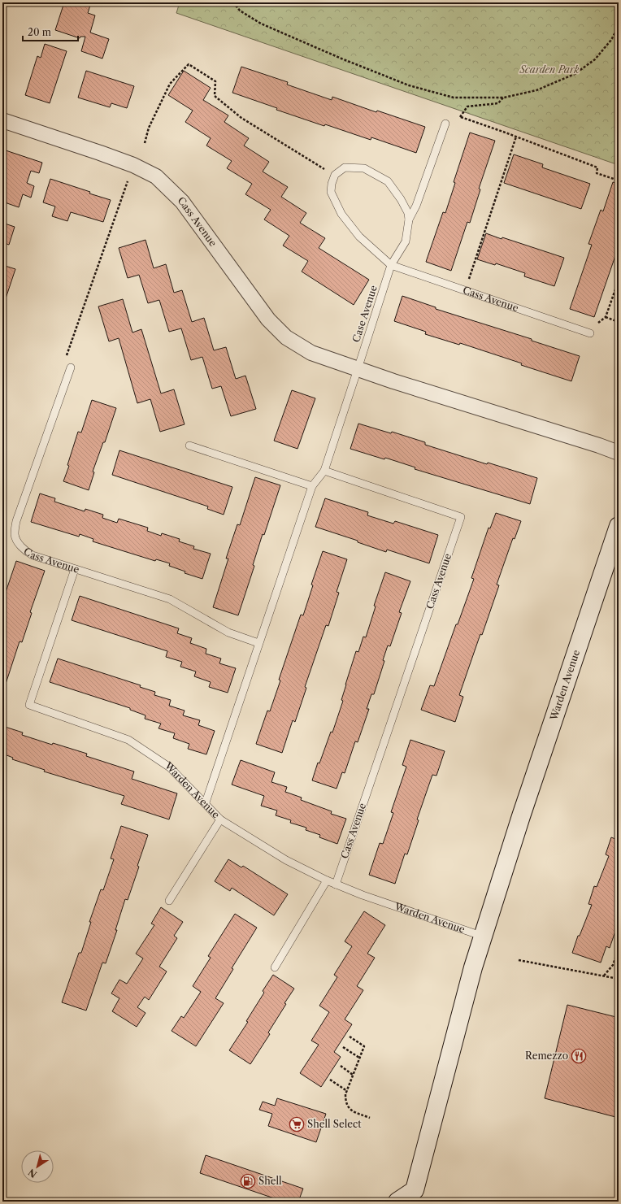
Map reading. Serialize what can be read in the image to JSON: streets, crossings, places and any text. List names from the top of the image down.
{
  "streets": {
    "main road": ["Warden Avenue"],
    "street": ["Cass Avenue"],
    "lane": ["Case Avenue"]
  },
  "crossings": [
    ["Cass Avenue", "Case Avenue"],
    ["Cass Avenue", "Warden Avenue"]
  ],
  "parks": ["Scarden Park"],
  "places": {
    "restaurant": ["Remezzo"],
    "supermarket": ["Shell Select"],
    "fuel station": ["Shell"]
  },
  "scale_bar": "20 m",
  "north": "bottom left"
}
